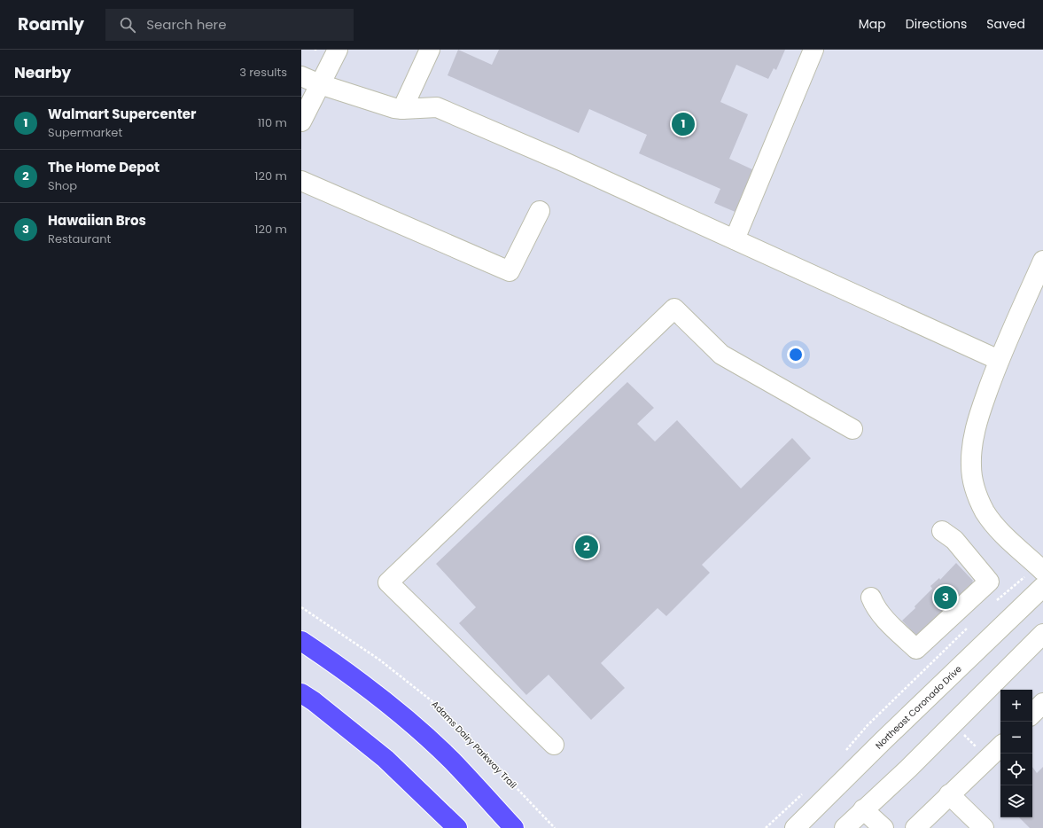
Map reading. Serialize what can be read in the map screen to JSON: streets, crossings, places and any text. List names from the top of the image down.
{
  "streets": {
    "street": ["Northeast Coronado Drive"],
    "path": ["Adams Dairy Parkway Trail"]
  },
  "page": {
    "header": "Roamly",
    "search": "Search here",
    "nav": ["Map", "Directions", "Saved"],
    "heading": ["Nearby", "3 results"],
    "list": [
      {
        "mark": "1",
        "name": "Walmart Supercenter",
        "note": "Supermarket",
        "value": "110 m"
      },
      {
        "mark": "2",
        "name": "The Home Depot",
        "note": "Shop",
        "value": "120 m"
      },
      {
        "mark": "3",
        "name": "Hawaiian Bros",
        "note": "Restaurant",
        "value": "120 m"
      }
    ],
    "pins": ["1", "2", "3"],
    "map_buttons": ["+", "−"]
  }
}
